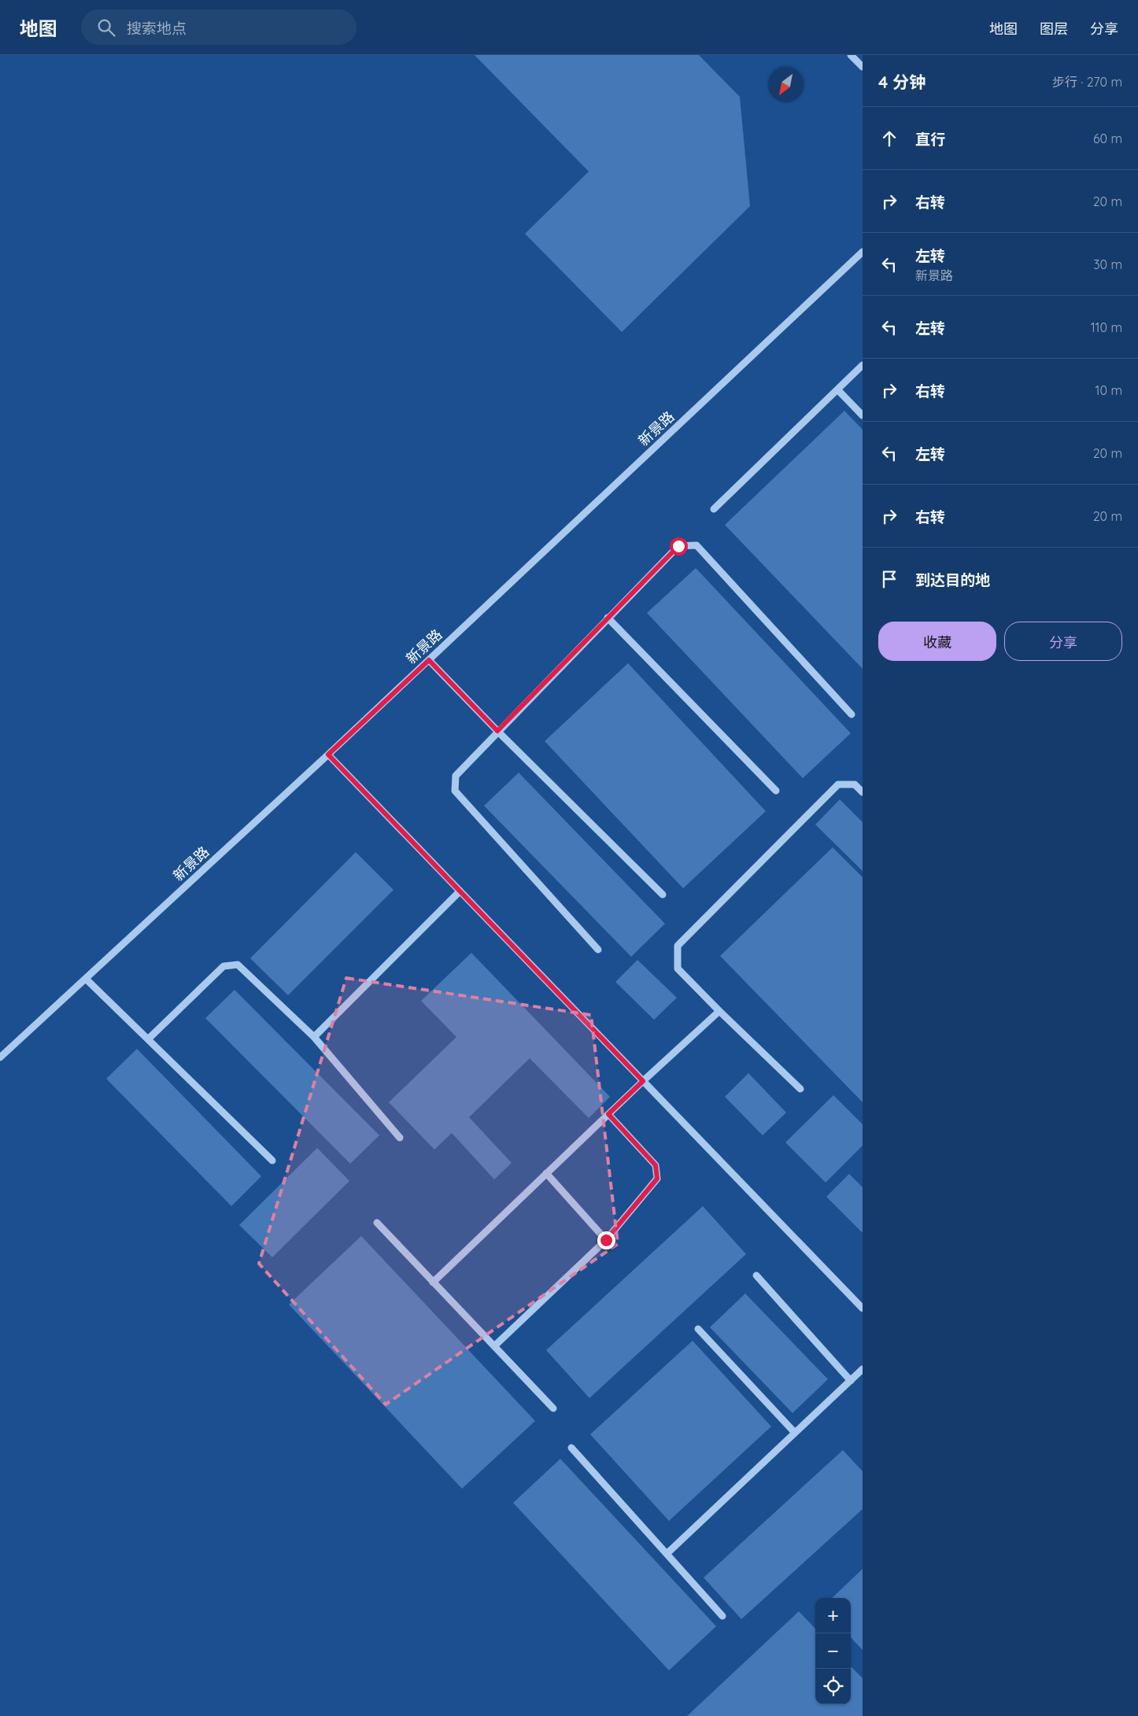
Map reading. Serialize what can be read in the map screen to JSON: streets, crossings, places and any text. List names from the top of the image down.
{
  "streets": {
    "street": ["新景路"]
  },
  "north": "bottom left",
  "page": {
    "header": "地图",
    "search": "搜索地点",
    "nav": ["地图", "图层", "分享"],
    "heading": ["4 分钟", "步行 · 270 m"],
    "list": [
      ["直行", "60 m"],
      ["右转", "20 m"],
      ["左转", "新景路", "30 m"],
      ["左转", "110 m"],
      ["右转", "10 m"],
      ["左转", "20 m"],
      ["右转", "20 m"],
      "到达目的地"
    ],
    "buttons": ["收藏", "分享"],
    "map_buttons": ["+", "−"]
  }
}
